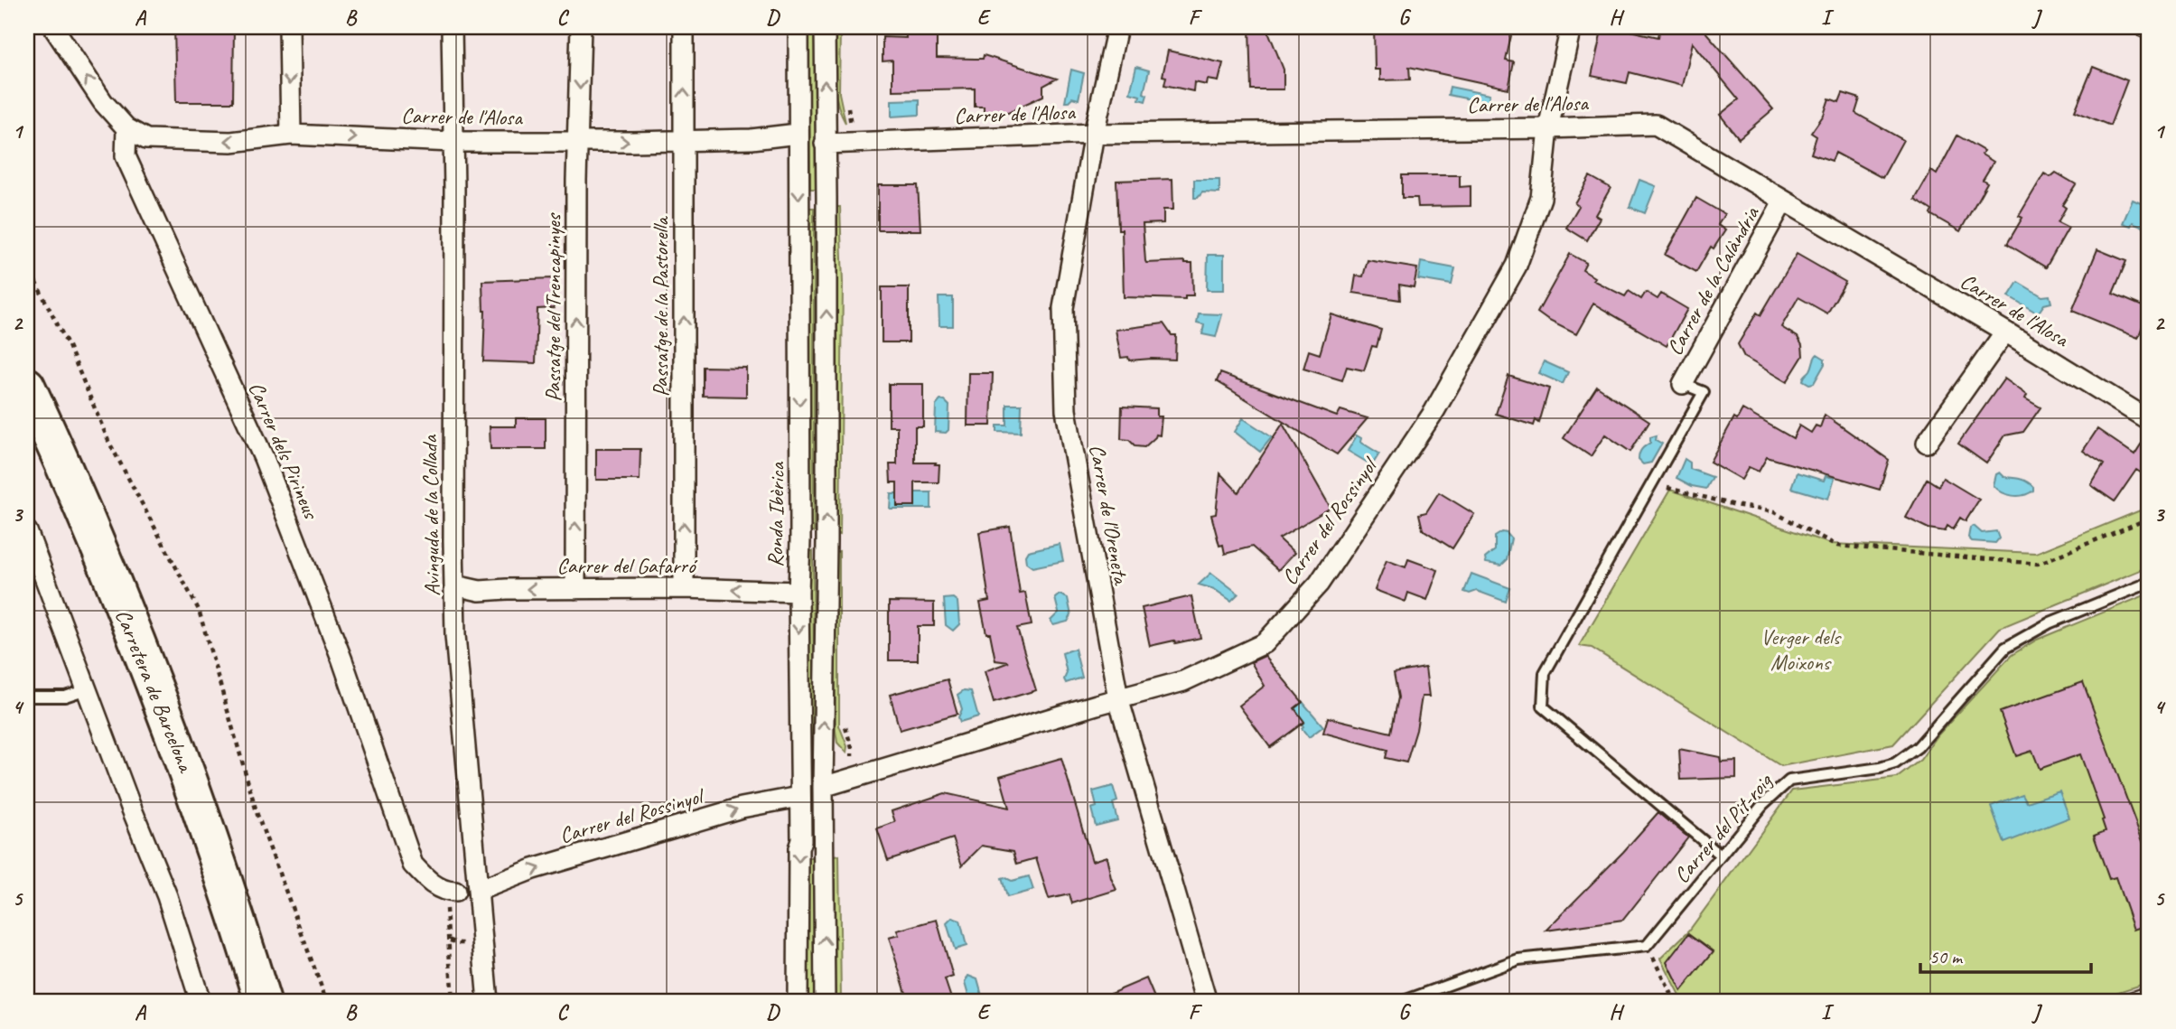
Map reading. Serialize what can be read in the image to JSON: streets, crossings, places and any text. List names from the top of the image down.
{
  "streets": {
    "highway": ["Carretera de Barcelona"],
    "street": [
      "Carrer de l'Alosa",
      "Carrer de la Calàndria",
      "Passatge de la Pastorella",
      "Passatge del Trencapinyes",
      "Carrer dels Pirineus",
      "Carrer de l'Oreneta",
      "Ronda Ibèrica",
      "Avinguda de la Collada",
      "Carrer del Rossinyol",
      "Carrer del Gafarró"
    ],
    "lane": ["Carrer del Pit-roig"]
  },
  "crossings": [
    ["Carrer de l'Alosa", "Carrer de la Calàndria"],
    ["Carrer de l'Alosa", "Passatge de la Pastorella"],
    ["Carrer de l'Alosa", "Passatge del Trencapinyes"],
    ["Carrer de l'Alosa", "Carrer dels Pirineus"],
    ["Carrer de l'Alosa", "Carrer de l'Oreneta"],
    ["Carrer de l'Alosa", "Ronda Ibèrica"],
    ["Carrer de l'Alosa", "Avinguda de la Collada"],
    ["Carrer de l'Alosa", "Carrer del Rossinyol"],
    ["Passatge de la Pastorella", "Carrer del Gafarró"],
    ["Passatge del Trencapinyes", "Carrer del Gafarró"],
    ["Carrer de l'Oreneta", "Carrer del Rossinyol"],
    ["Ronda Ibèrica", "Carrer del Rossinyol"],
    ["Ronda Ibèrica", "Carrer del Gafarró"],
    ["Avinguda de la Collada", "Carrer del Rossinyol"],
    ["Avinguda de la Collada", "Carrer del Gafarró"]
  ],
  "one_way": ["Carrer del Gafarró"],
  "parks": ["Verger dels Moixons"],
  "scale_bar": "50 m",
  "grid": {
    "columns": [
      "A",
      "B",
      "C",
      "D",
      "E",
      "F",
      "G",
      "H",
      "I",
      "J"
    ],
    "rows": [
      "1",
      "2",
      "3",
      "4",
      "5"
    ]
  }
}
